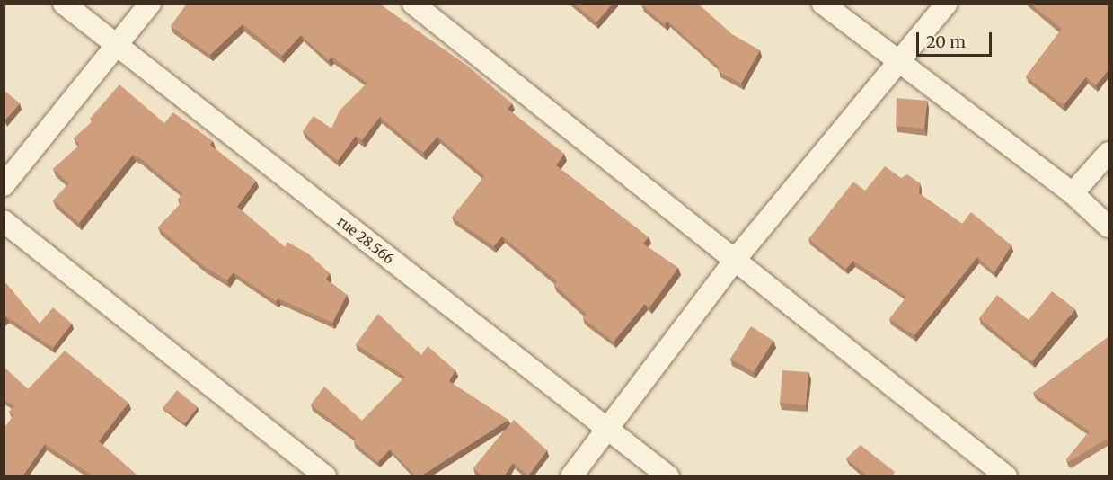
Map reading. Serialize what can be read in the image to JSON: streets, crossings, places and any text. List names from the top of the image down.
{
  "streets": {
    "street": ["rue 28.566"]
  },
  "scale_bar": "20 m"
}
